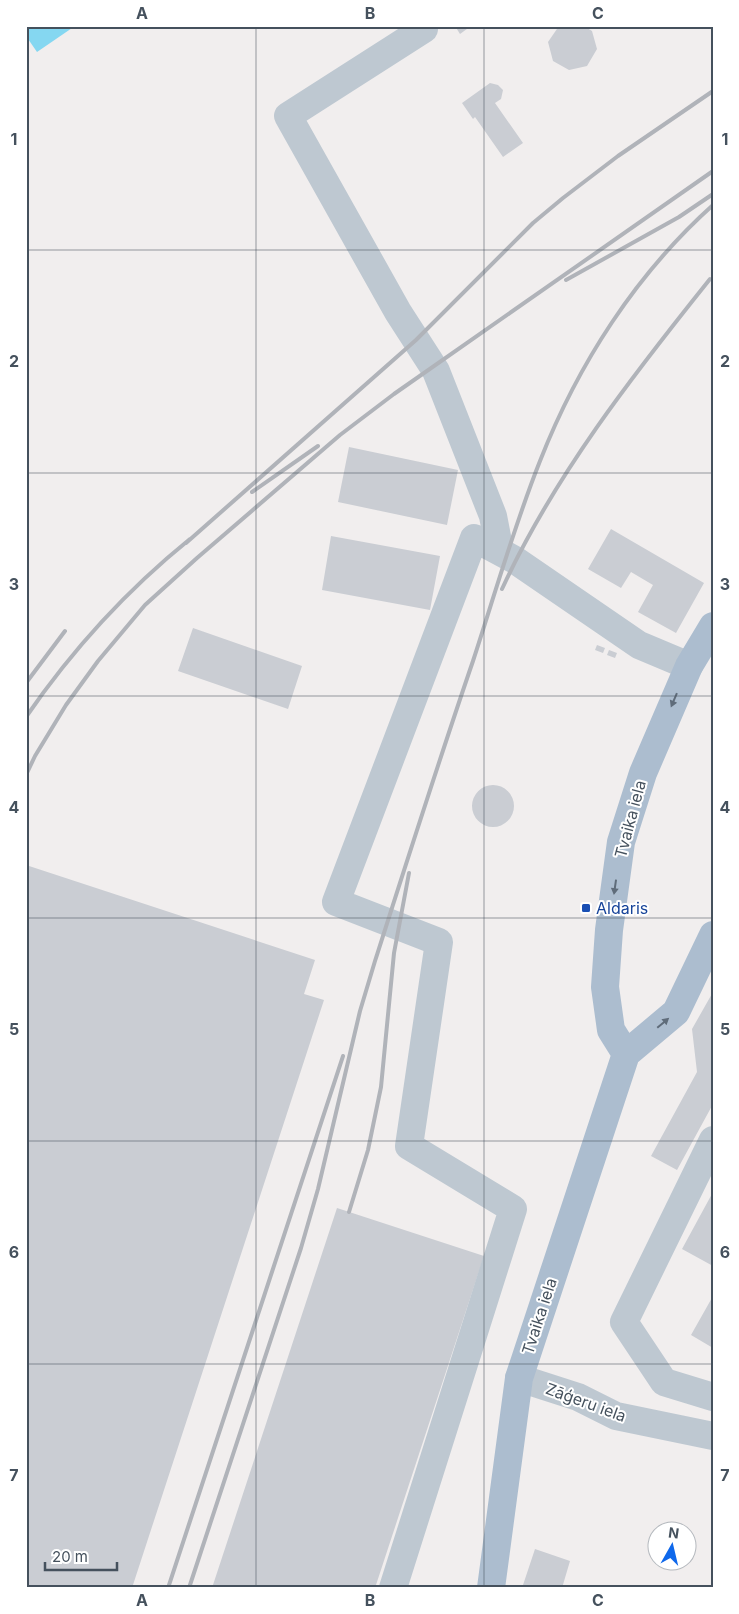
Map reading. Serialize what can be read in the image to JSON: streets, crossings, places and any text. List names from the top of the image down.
{
  "streets": {
    "main road": ["Tvaika iela"],
    "street": ["Zāģeru iela"]
  },
  "crossings": [
    ["Tvaika iela", "Zāģeru iela"]
  ],
  "one_way": ["Tvaika iela"],
  "places": {
    "transit": ["Aldaris"]
  },
  "scale_bar": "20 m",
  "north": "top",
  "grid": {
    "columns": ["A", "B", "C"],
    "rows": [
      "1",
      "2",
      "3",
      "4",
      "5",
      "6",
      "7"
    ]
  }
}
